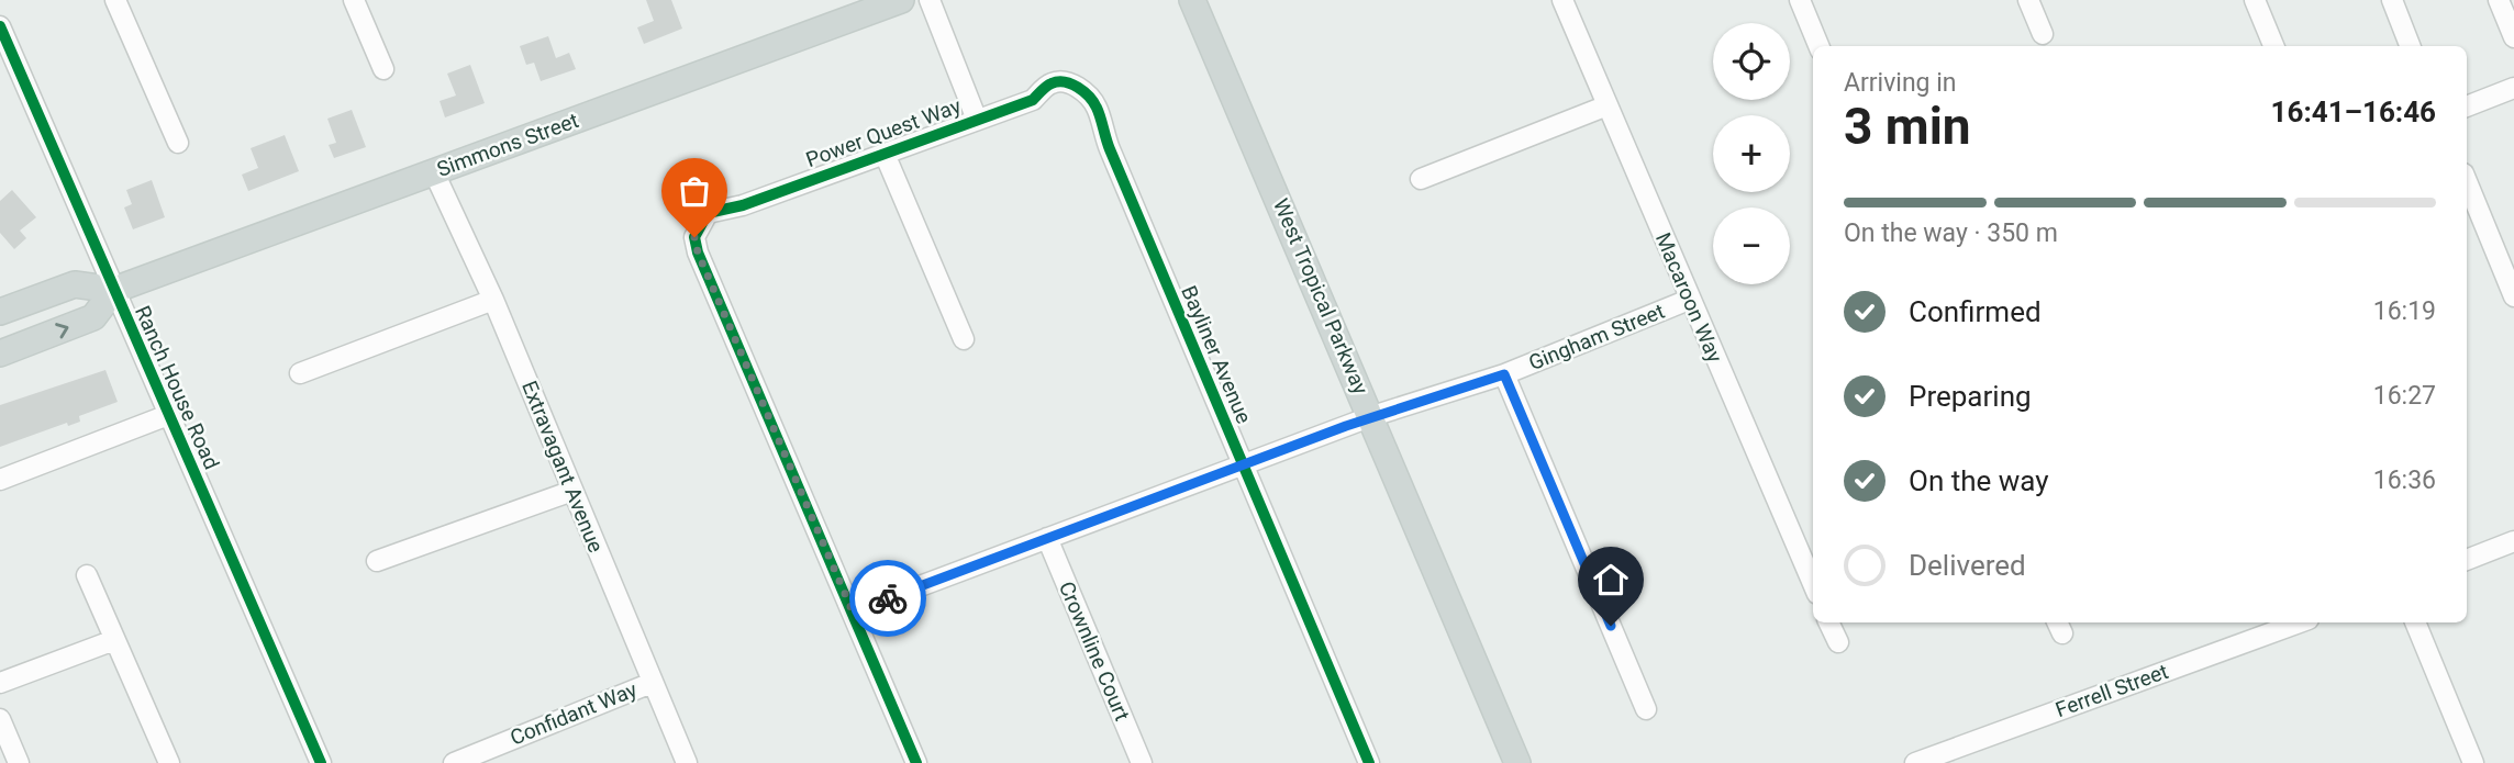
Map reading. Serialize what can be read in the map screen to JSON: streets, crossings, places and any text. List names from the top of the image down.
{
  "streets": {
    "main road": ["Simmons Street", "West Tropical Parkway"],
    "street": [
      "Power Quest Way",
      "Macaroon Way",
      "Gingham Street",
      "Bayliner Avenue",
      "Ranch House Road",
      "Extravagant Avenue",
      "Crownline Court",
      "Ferrell Street",
      "Confidant Way"
    ]
  },
  "crossings": [
    ["Power Quest Way", "Gingham Street"],
    ["Power Quest Way", "Bayliner Avenue"],
    ["Simmons Street", "Ranch House Road"],
    ["Simmons Street", "Extravagant Avenue"],
    ["West Tropical Parkway", "Gingham Street"],
    ["Macaroon Way", "Gingham Street"],
    ["Gingham Street", "Bayliner Avenue"],
    ["Gingham Street", "Crownline Court"],
    ["Extravagant Avenue", "Confidant Way"]
  ],
  "page": {
    "map_buttons": ["+", "−"],
    "heading": ["3 min", "Arriving in", "16:41–16:46"],
    "bar": "On the way · 350 m",
    "list": [
      ["Confirmed", "16:19"],
      ["Preparing", "16:27"],
      ["On the way", "16:36"],
      "Delivered"
    ]
  }
}
